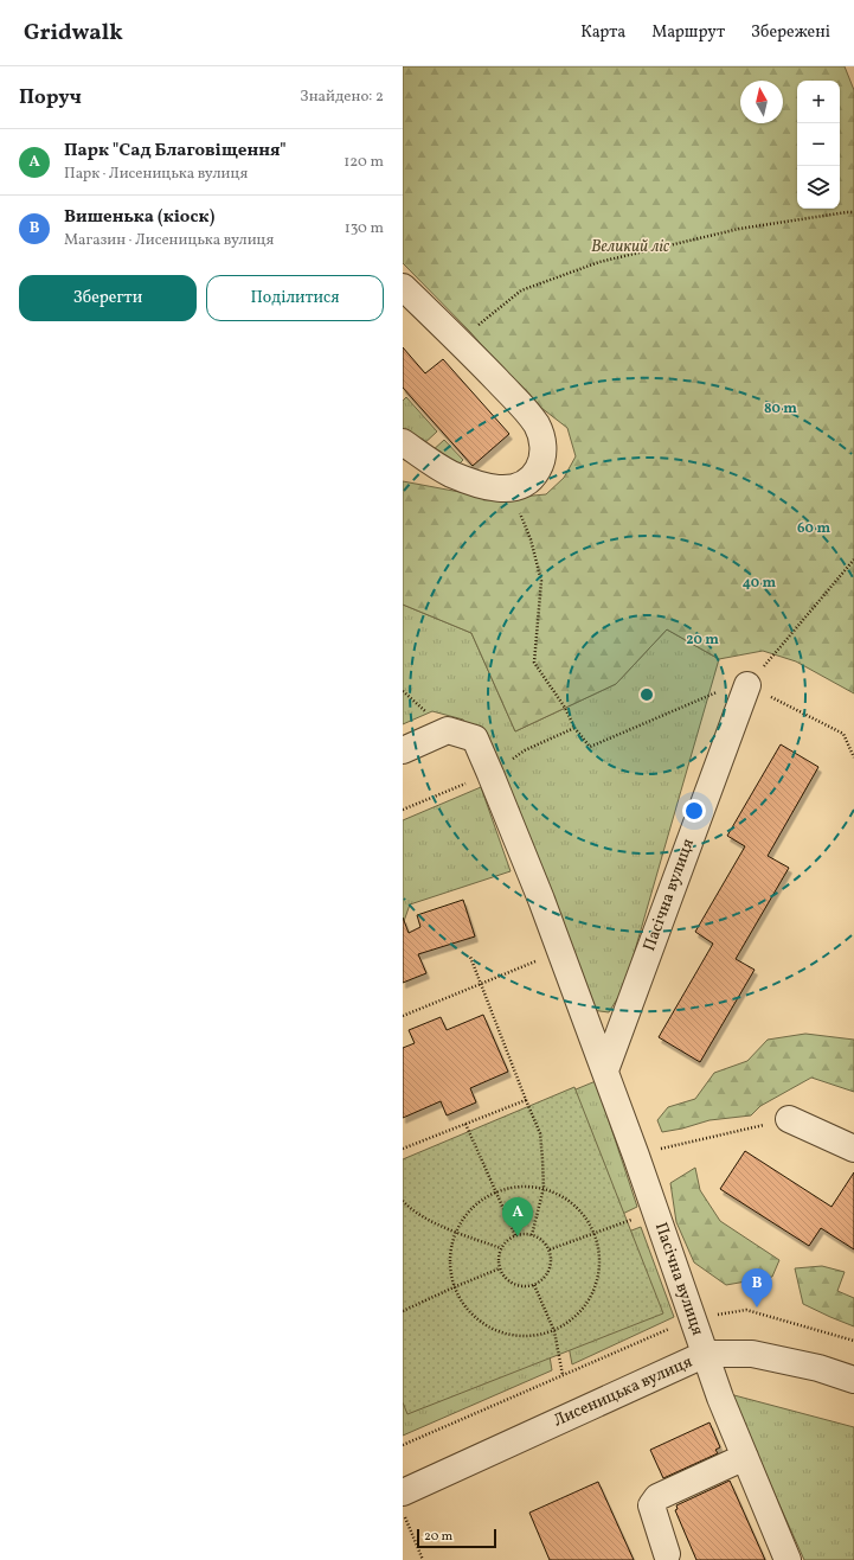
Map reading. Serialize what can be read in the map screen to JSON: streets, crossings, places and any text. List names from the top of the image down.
{
  "streets": {
    "street": ["Пасічна вулиця", "Лисеницька вулиця"]
  },
  "crossings": [
    ["Пасічна вулиця", "Лисеницька вулиця"]
  ],
  "parks": ["Великий ліс"],
  "scale_bar": "20 m",
  "north": "top",
  "page": {
    "header": "Gridwalk",
    "nav": ["Карта", "Маршрут", "Збережені"],
    "heading": ["Поруч", "Знайдено: 2"],
    "map_buttons": ["+", "−"],
    "list": [
      {
        "mark": "A",
        "name": "Парк \"Сад Благовіщення\"",
        "note": "Парк · Лисеницька вулиця",
        "value": "120 m"
      },
      {
        "mark": "B",
        "name": "Вишенька (кіоск)",
        "note": "Магазин · Лисеницька вулиця",
        "value": "130 m"
      }
    ],
    "buttons": ["Зберегти", "Поділитися"],
    "pins": ["A", "B"],
    "scale": "20 m"
  },
  "rings": [
    "80 m",
    "60 m",
    "40 m",
    "20 m"
  ]
}
